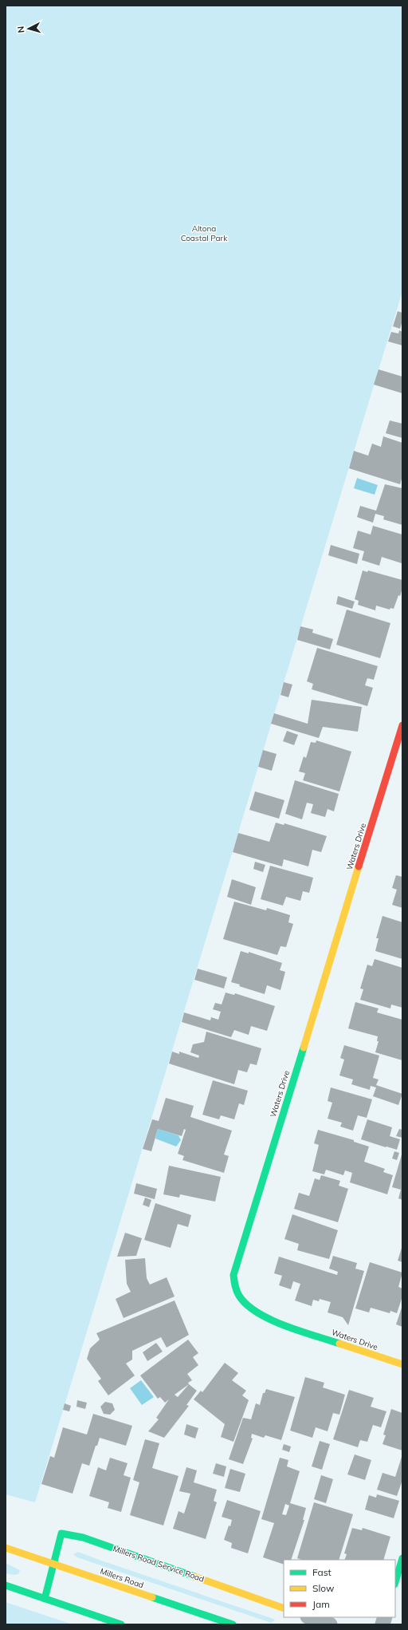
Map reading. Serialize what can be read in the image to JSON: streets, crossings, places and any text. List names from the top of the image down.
{
  "streets": {
    "street": ["Waters Drive", "Millers Road Service Road", "Millers Road"]
  },
  "crossings": [
    ["Millers Road Service Road", "Millers Road"]
  ],
  "parks": ["Altona Coastal Park"],
  "legend": ["Fast", "Slow", "Jam"],
  "north": "left"
}
